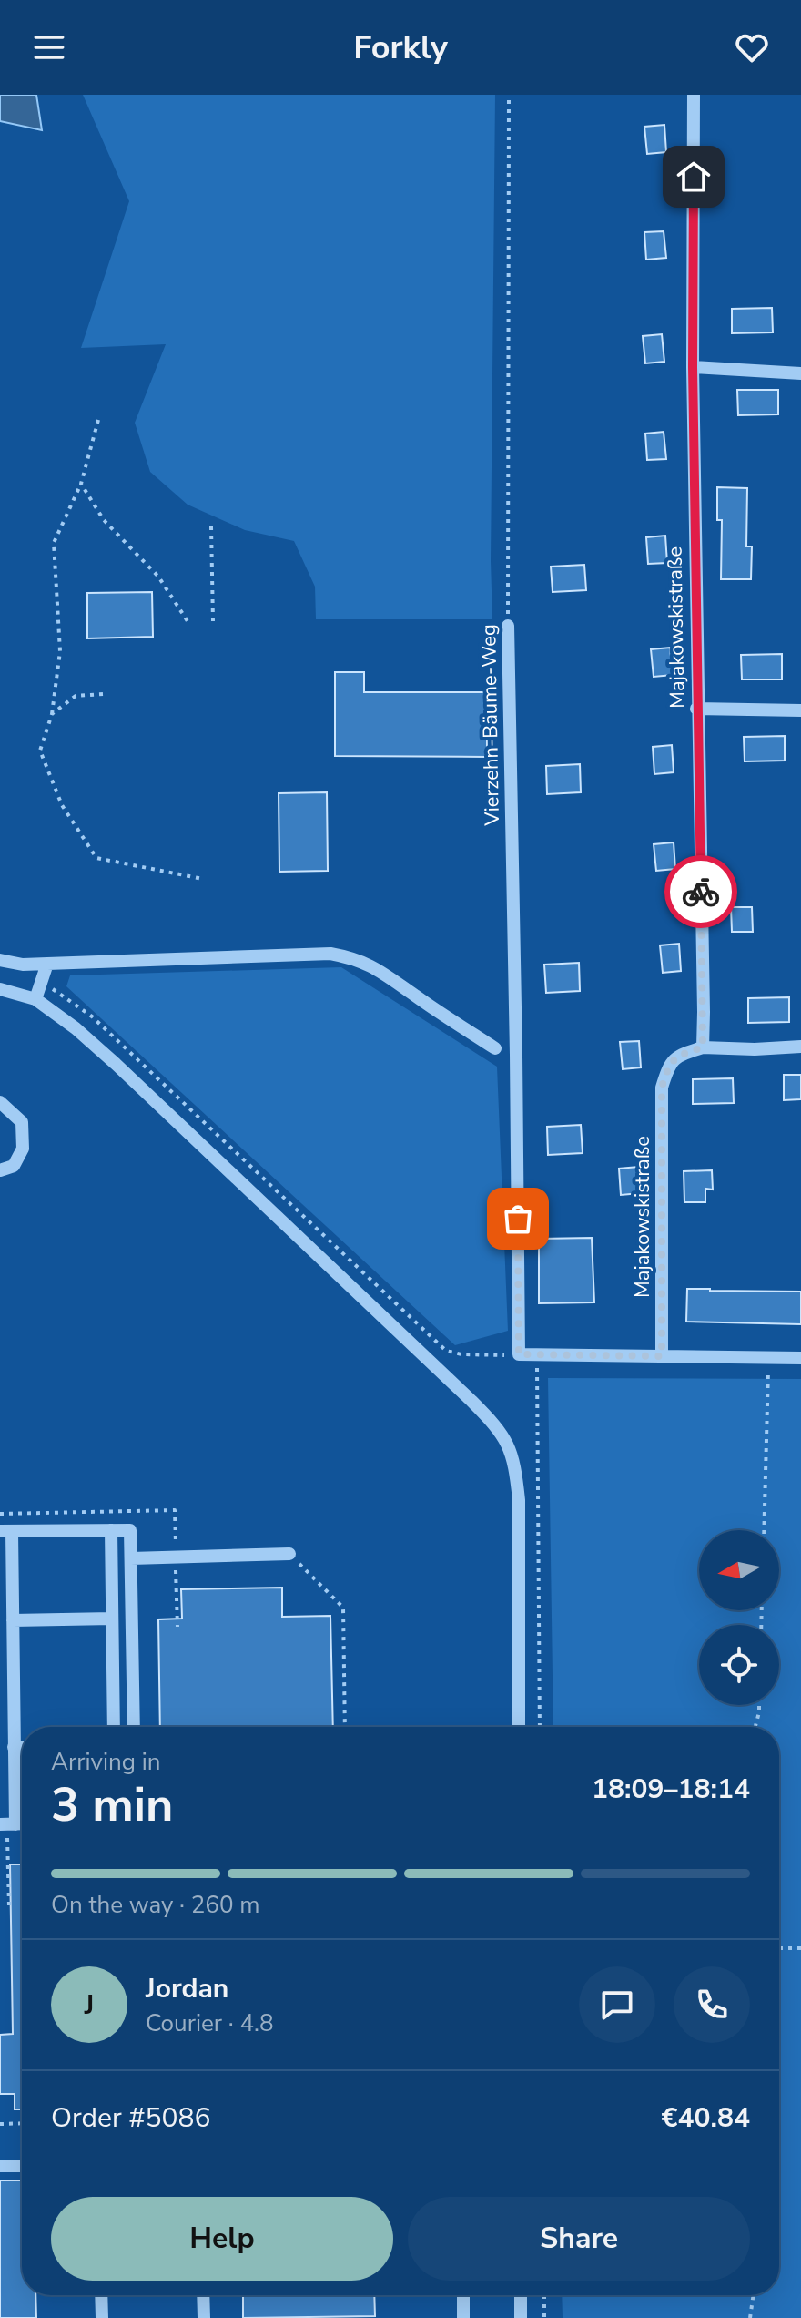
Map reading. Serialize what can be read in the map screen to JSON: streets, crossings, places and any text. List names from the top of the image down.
{
  "streets": {
    "street": ["Majakowskistraße", "Vierzehn-Bäume-Weg"]
  },
  "north": "left",
  "page": {
    "header": "Forkly",
    "heading": ["3 min", "Arriving in", "18:09–18:14"],
    "panel": [
      "Jordan",
      "Courier · 4.8",
      "Order #5086",
      "€40.84"
    ],
    "bar": "On the way · 260 m",
    "round": "J",
    "buttons": ["Help", "Share"]
  }
}
